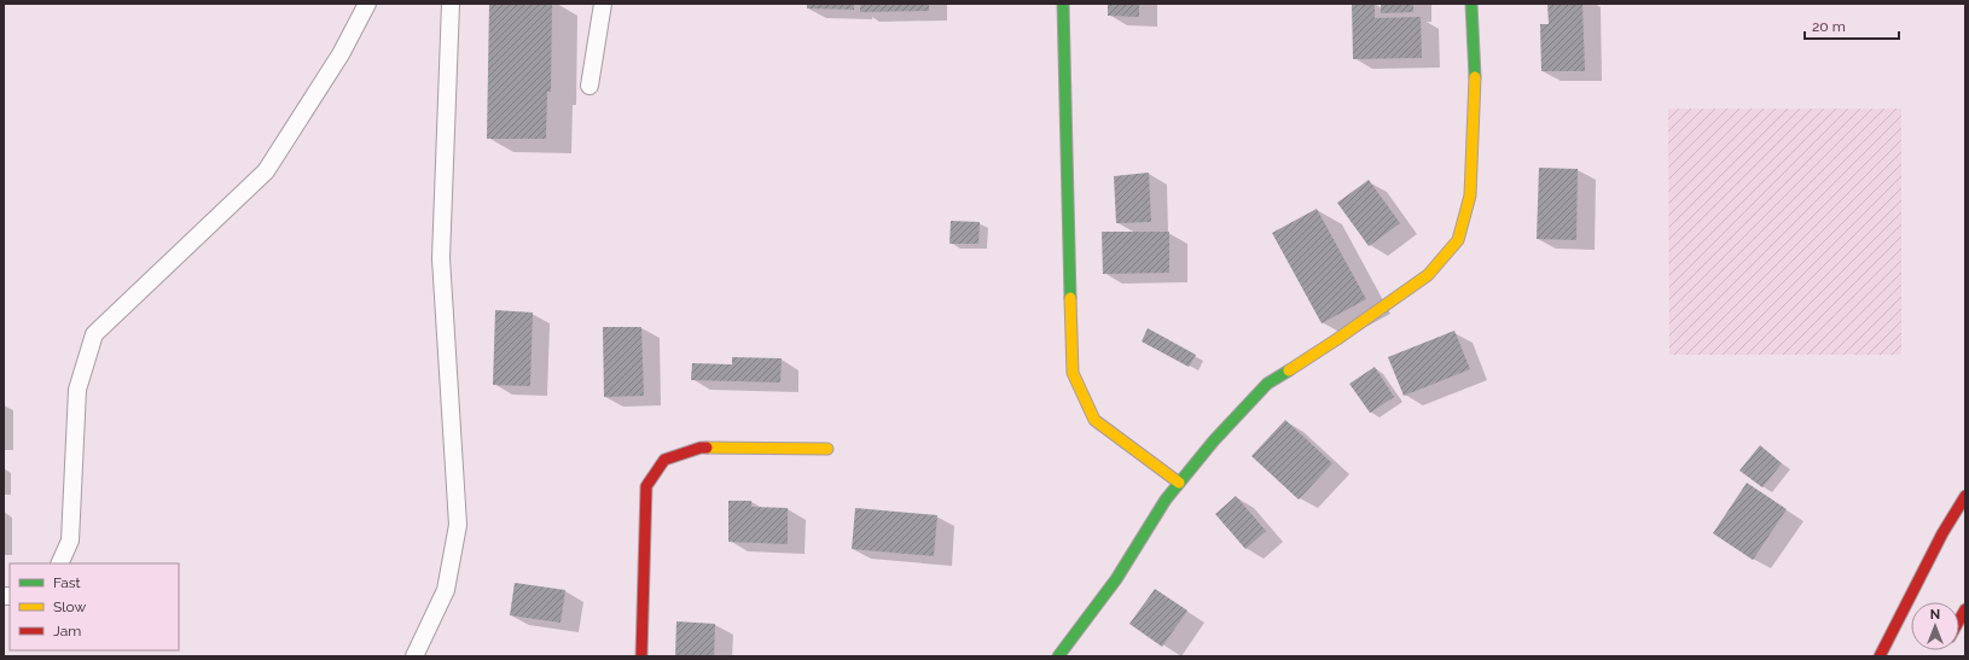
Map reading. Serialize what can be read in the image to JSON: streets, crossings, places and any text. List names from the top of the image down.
{
  "legend": ["Fast", "Slow", "Jam"],
  "scale_bar": "20 m",
  "north": "top"
}
